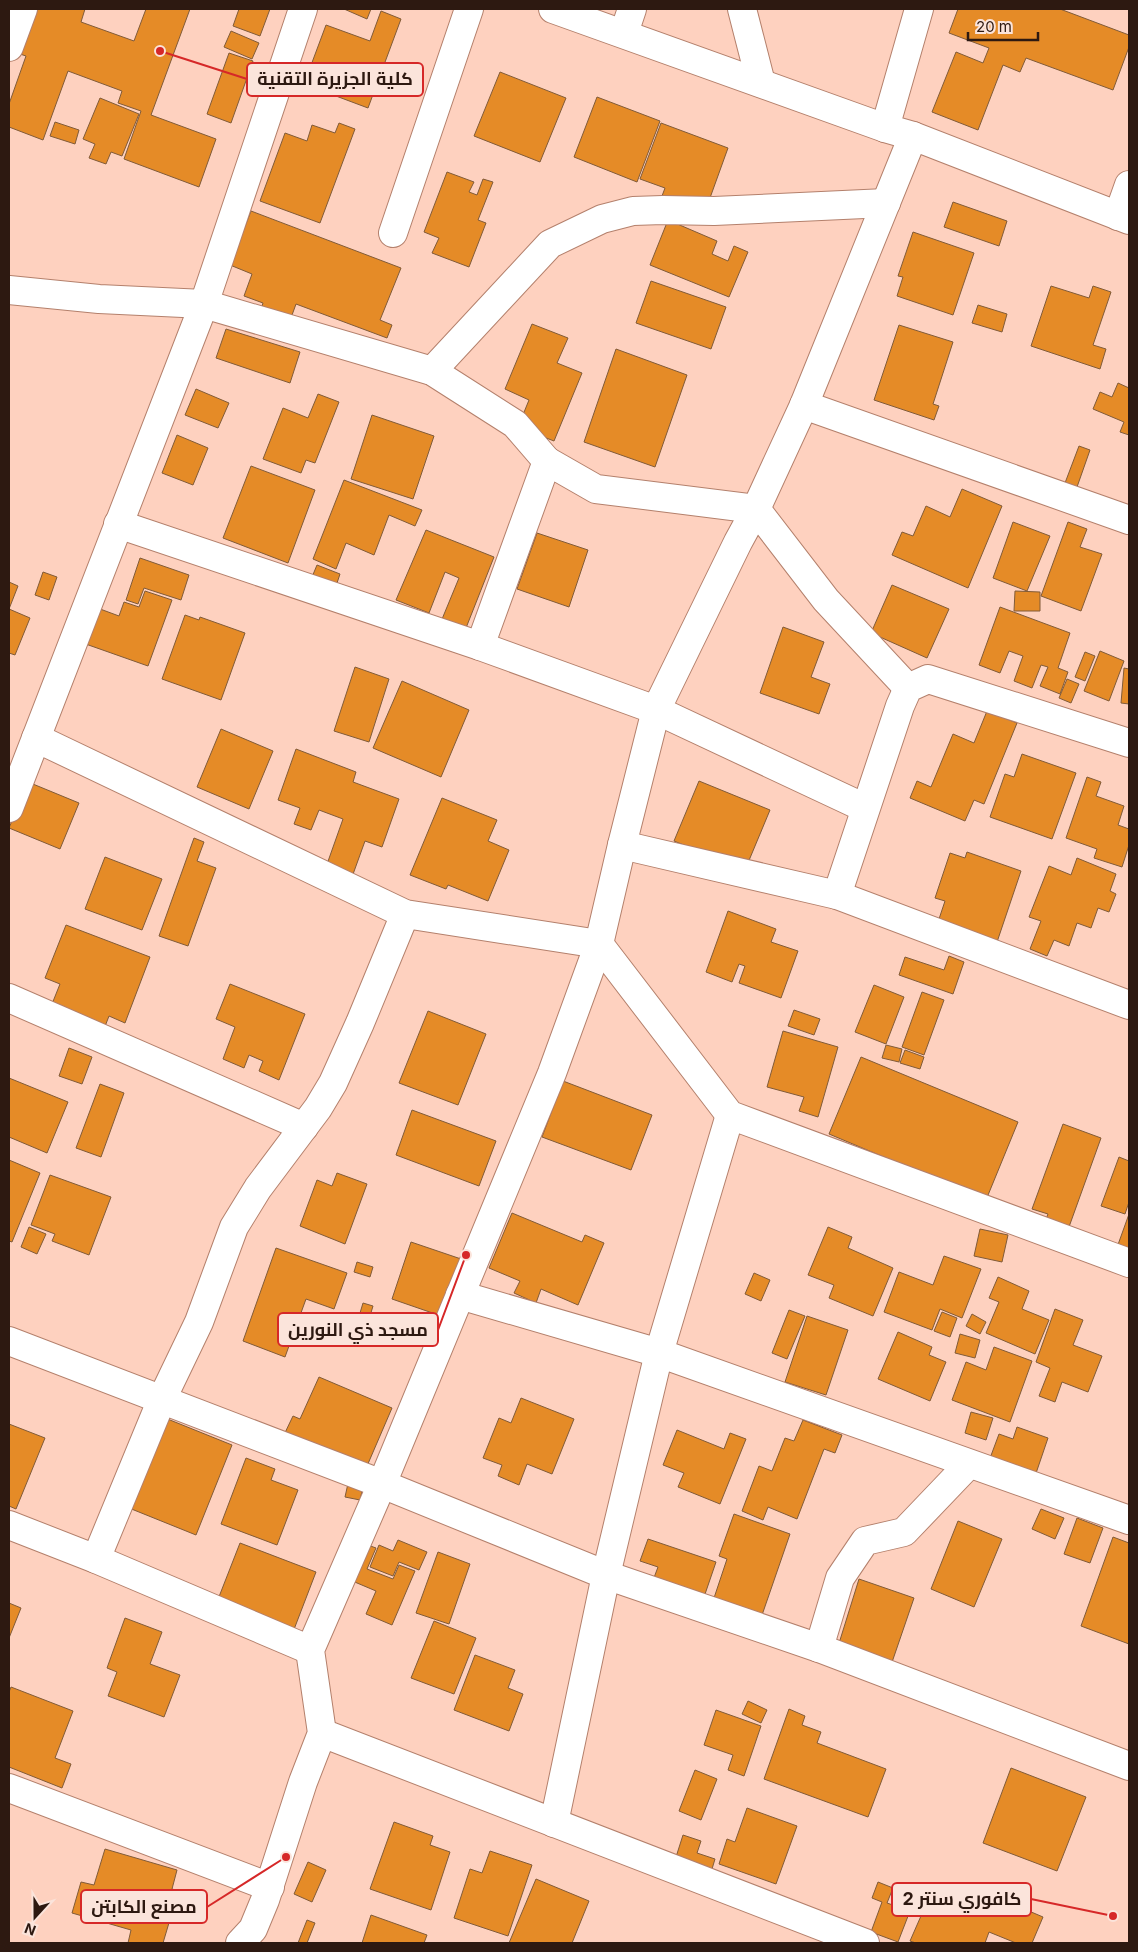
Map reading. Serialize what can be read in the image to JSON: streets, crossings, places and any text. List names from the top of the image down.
{
  "places": [
    "كلية الجزيرة التقنية",
    "مسجد ذي النورين",
    "مصنع الكابتن",
    "كافوري سنتر 2"
  ],
  "scale_bar": "20 m",
  "north": "bottom"
}
